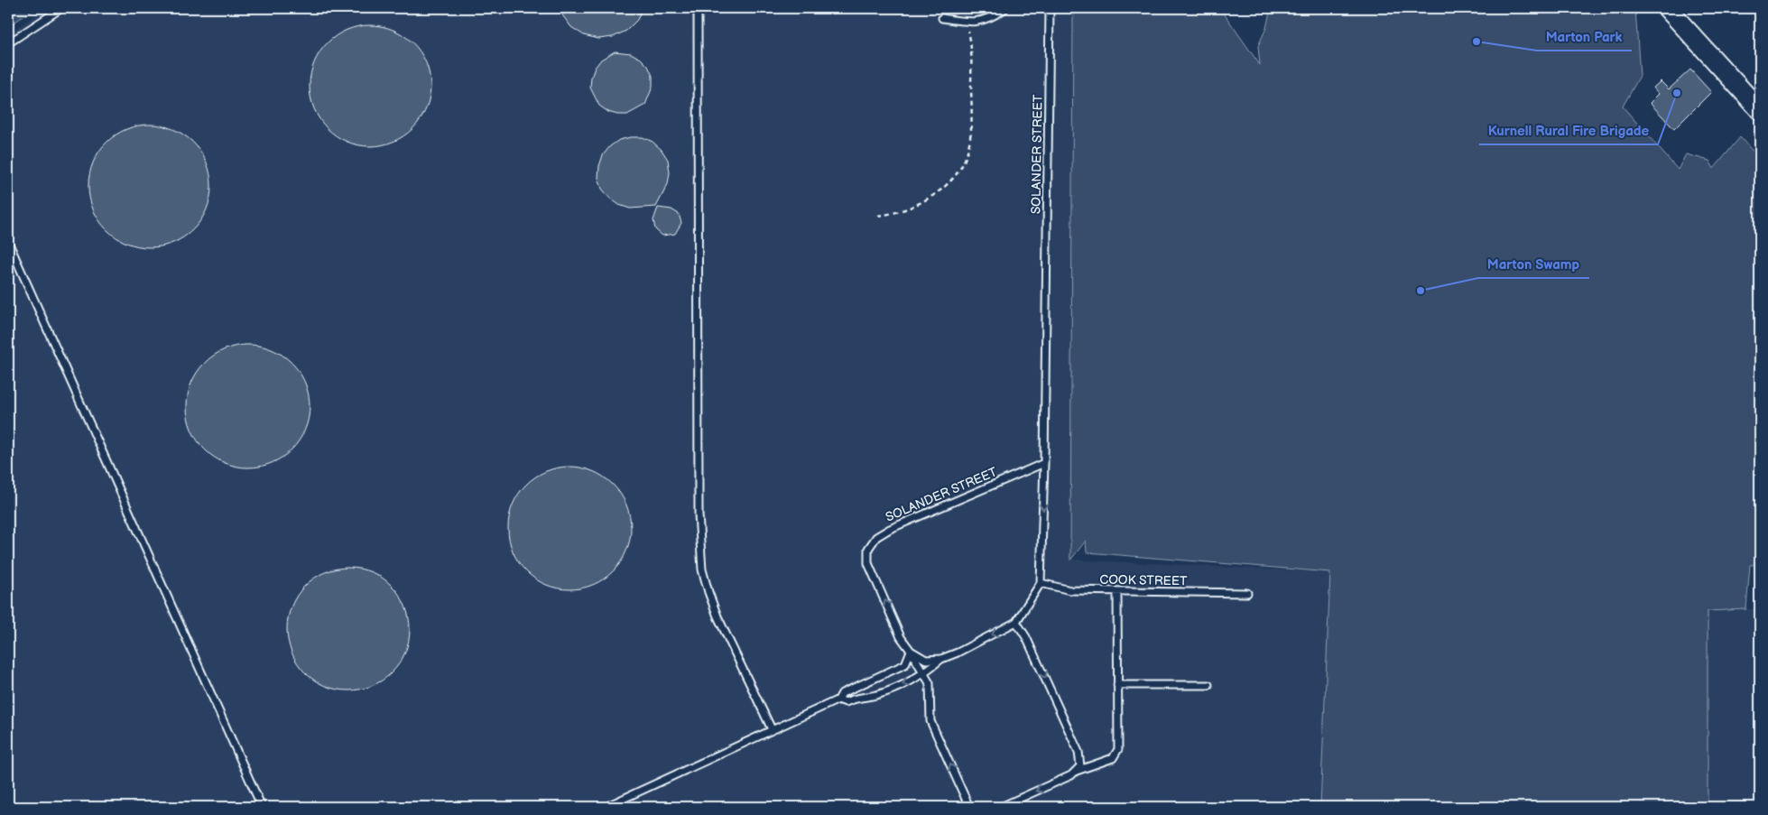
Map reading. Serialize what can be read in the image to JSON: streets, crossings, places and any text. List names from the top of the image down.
{
  "streets": {
    "lane": ["SOLANDER STREET", "COOK STREET"]
  },
  "crossings": [
    ["SOLANDER STREET", "COOK STREET"]
  ],
  "places": ["Marton Park", "Kurnell Rural Fire Brigade", "Marton Swamp"]
}
